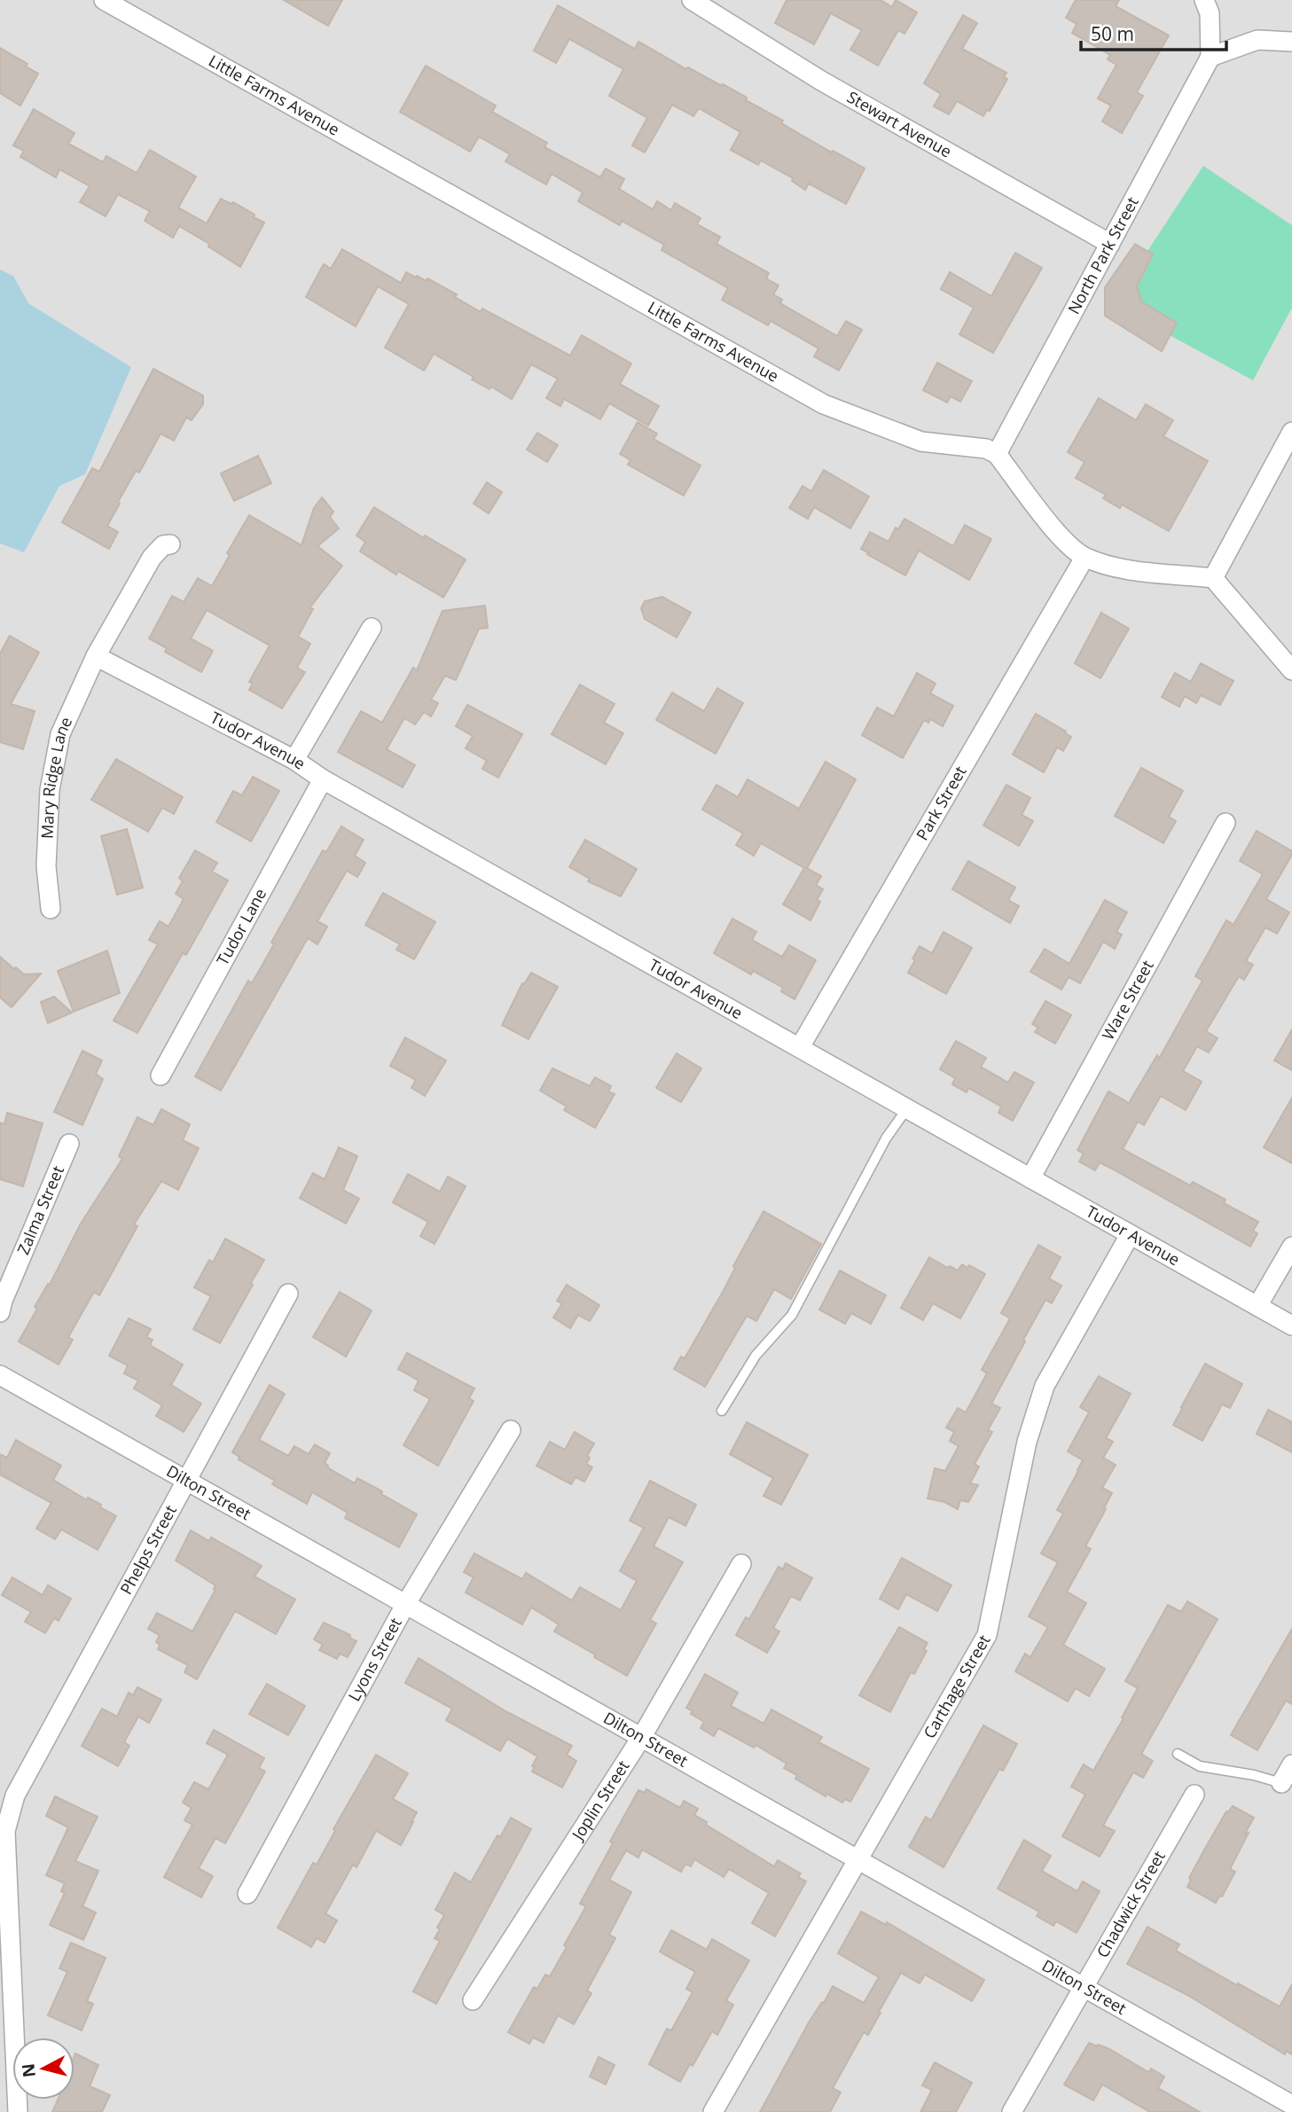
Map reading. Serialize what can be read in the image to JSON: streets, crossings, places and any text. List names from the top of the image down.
{
  "streets": {
    "street": [
      "Little Farms Avenue",
      "Stewart Avenue",
      "North Park Street",
      "Tudor Avenue",
      "Mary Ridge Lane",
      "Park Street",
      "Tudor Lane",
      "Ware Street",
      "Zalma Street",
      "Dilton Street",
      "Phelps Street",
      "Lyons Street",
      "Carthage Street",
      "Joplin Street",
      "Chadwick Street"
    ]
  },
  "crossings": [
    ["Little Farms Avenue", "North Park Street"],
    ["Stewart Avenue", "North Park Street"],
    ["Tudor Avenue", "Mary Ridge Lane"],
    ["Tudor Avenue", "Park Street"],
    ["Tudor Avenue", "Tudor Lane"],
    ["Tudor Avenue", "Ware Street"],
    ["Tudor Avenue", "Carthage Street"],
    ["Dilton Street", "Phelps Street"],
    ["Dilton Street", "Lyons Street"],
    ["Dilton Street", "Carthage Street"],
    ["Dilton Street", "Joplin Street"],
    ["Dilton Street", "Chadwick Street"]
  ],
  "scale_bar": "50 m",
  "north": "left"
}
